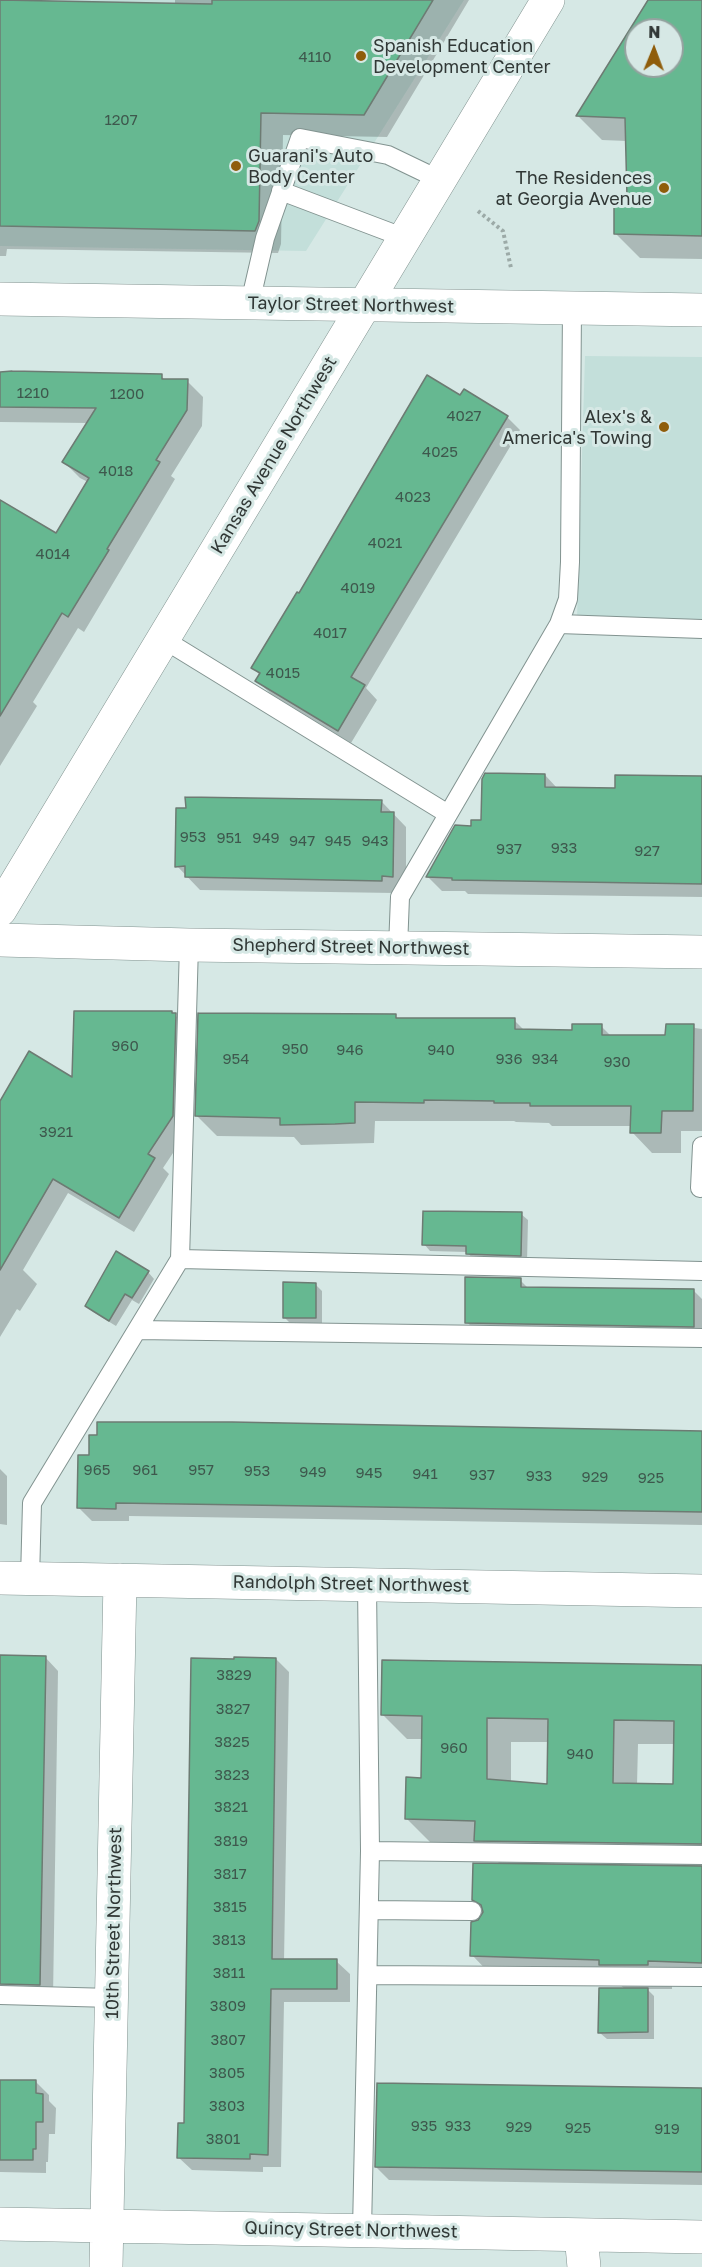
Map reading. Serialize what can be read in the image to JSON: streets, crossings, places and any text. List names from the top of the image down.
{
  "streets": {
    "street": [
      "Taylor Street Northwest",
      "Kansas Avenue Northwest",
      "Shepherd Street Northwest",
      "Randolph Street Northwest",
      "10th Street Northwest",
      "Quincy Street Northwest"
    ]
  },
  "crossings": [
    ["Taylor Street Northwest", "Kansas Avenue Northwest"],
    ["Randolph Street Northwest", "10th Street Northwest"],
    ["10th Street Northwest", "Quincy Street Northwest"]
  ],
  "places": [
    "Spanish Education Development Center",
    "Guarani's Auto Body Center",
    "The Residences at Georgia Avenue",
    "Alex's & America's Towing"
  ],
  "house_numbers": [
    "4110",
    "1207",
    "1210",
    "1200",
    "4027",
    "4025",
    "4018",
    "4023",
    "4021",
    "4014",
    "4019",
    "4017",
    "4015",
    "953",
    "951",
    "949",
    "947",
    "945",
    "943",
    "933",
    "937",
    "927",
    "960",
    "950",
    "946",
    "940",
    "954",
    "936",
    "934",
    "930",
    "3921",
    "965",
    "961",
    "957",
    "953",
    "949",
    "945",
    "941",
    "937",
    "933",
    "929",
    "925",
    "3829",
    "3827",
    "3825",
    "960",
    "940",
    "3823",
    "3821",
    "3819",
    "3817",
    "3815",
    "3813",
    "3811",
    "3809",
    "3807",
    "3805",
    "3803",
    "935",
    "933",
    "929",
    "925",
    "919",
    "3801"
  ],
  "north": "top"
}
